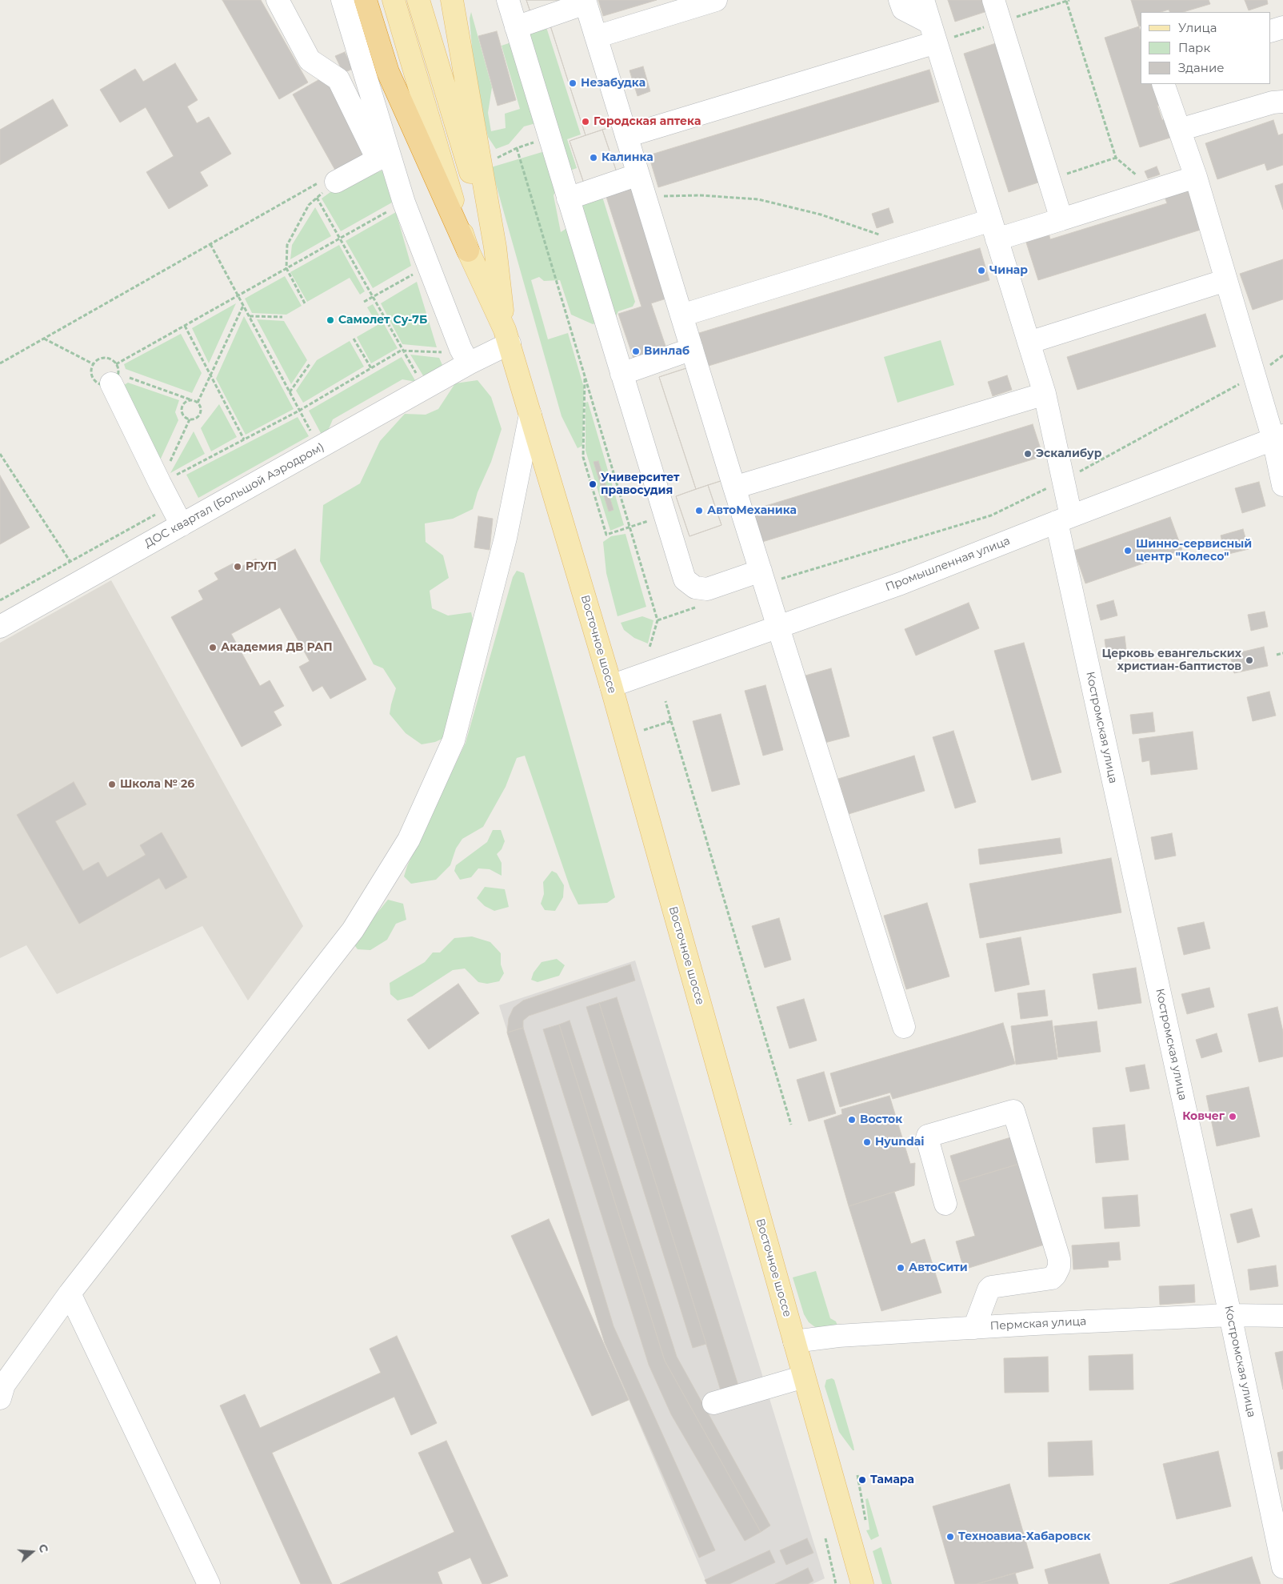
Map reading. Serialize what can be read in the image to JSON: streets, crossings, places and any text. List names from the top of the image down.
{
  "streets": {
    "main road": ["Восточное шоссе"],
    "street": [
      "ДОС квартал (Большой Аэродром)",
      "Промышленная улица",
      "Костромская улица",
      "Пермская улица"
    ]
  },
  "crossings": [
    ["ДОС квартал (Большой Аэродром)", "Восточное шоссе"],
    ["Промышленная улица", "Восточное шоссе"],
    ["Промышленная улица", "Костромская улица"],
    ["Восточное шоссе", "Пермская улица"],
    ["Костромская улица", "Пермская улица"]
  ],
  "places": [
    "Незабудка",
    "Городская аптека",
    "Калинка",
    "Чинар",
    "Самолет Су-7Б",
    "Винлаб",
    "Эскалибур",
    "Университет правосудия",
    "АвтоМеханика",
    "Шинно-сервисный центр \"Колесо\"",
    "РГУП",
    "Академия ДВ РАП",
    "Церковь евангельских христиан-баптистов",
    "Школа № 26",
    "Ковчег",
    "Восток",
    "Hyundai",
    "АвтоСити",
    "Тамара",
    "Техноавиа-Хабаровск"
  ],
  "legend": ["Улица", "Парк", "Здание"],
  "north": "right"
}
